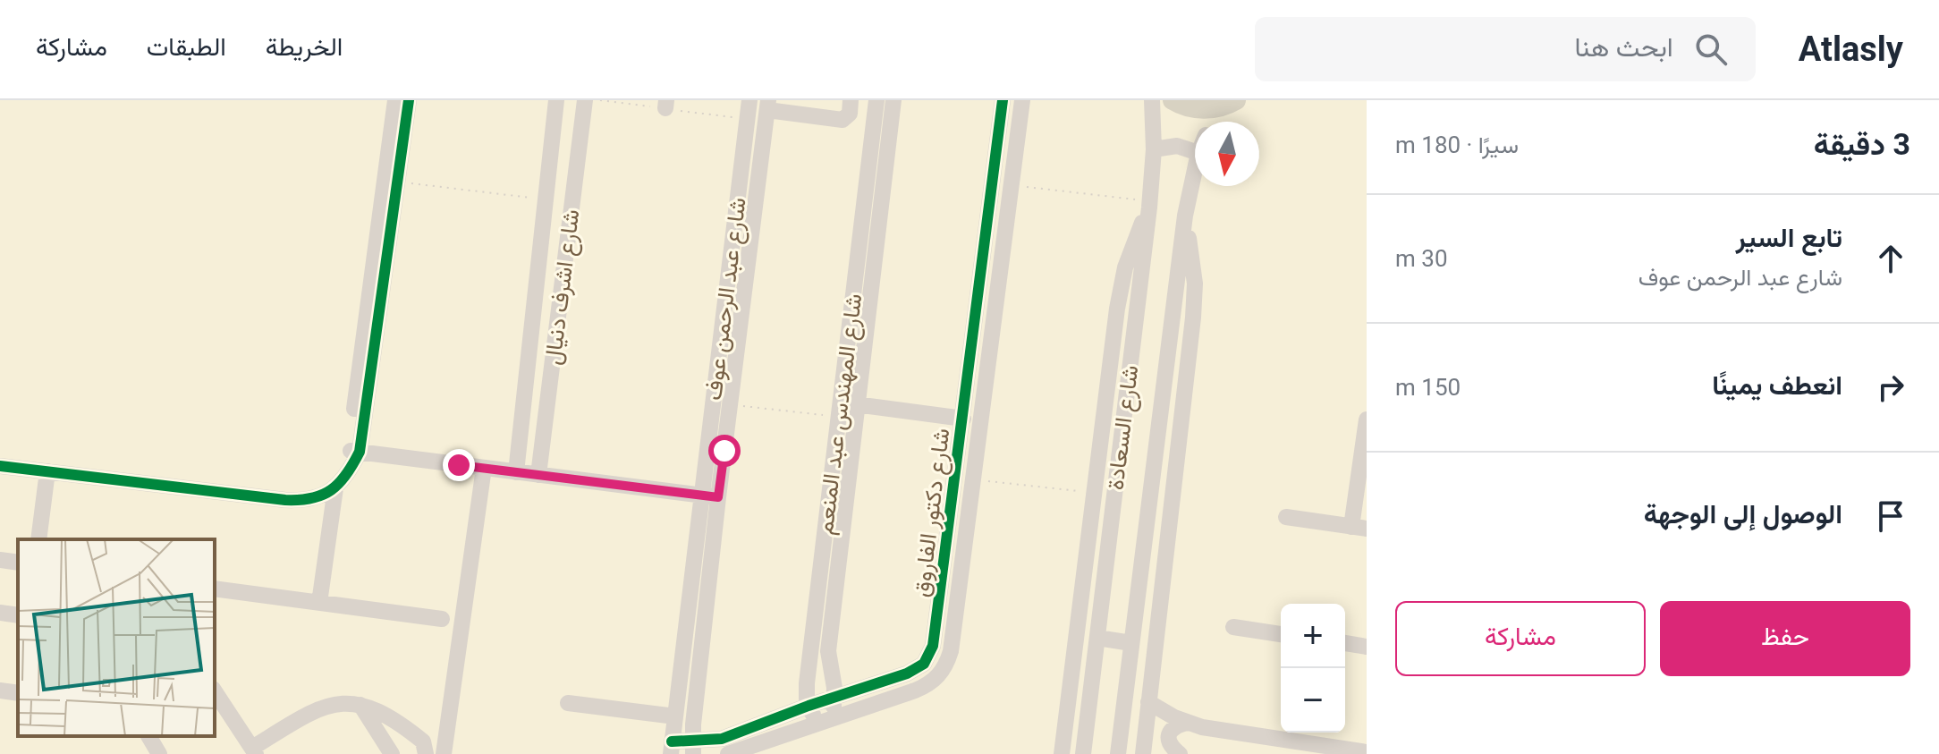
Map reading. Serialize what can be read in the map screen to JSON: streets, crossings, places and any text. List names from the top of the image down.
{
  "streets": {
    "street": [
      "شارع اشرف دنيال",
      "شارع عبد الرحمن عوف",
      "شارع المهندس عبد المنعم",
      "شارع السعادة",
      "شارع دكتور الفاروق"
    ]
  },
  "crossings": [
    ["شارع المهندس عبد المنعم", "شارع دكتور الفاروق"]
  ],
  "north": "bottom",
  "page": {
    "header": "Atlasly",
    "search": "ابحث هنا",
    "nav": ["الخريطة", "الطبقات", "مشاركة"],
    "heading": ["3 دقيقة", "سيرًا · 180 m"],
    "list": [
      ["تابع السير", "شارع عبد الرحمن عوف", "30 m"],
      ["انعطف يمينًا", "150 m"],
      "الوصول إلى الوجهة"
    ],
    "buttons": ["حفظ", "مشاركة"],
    "map_buttons": ["+", "−"]
  }
}
